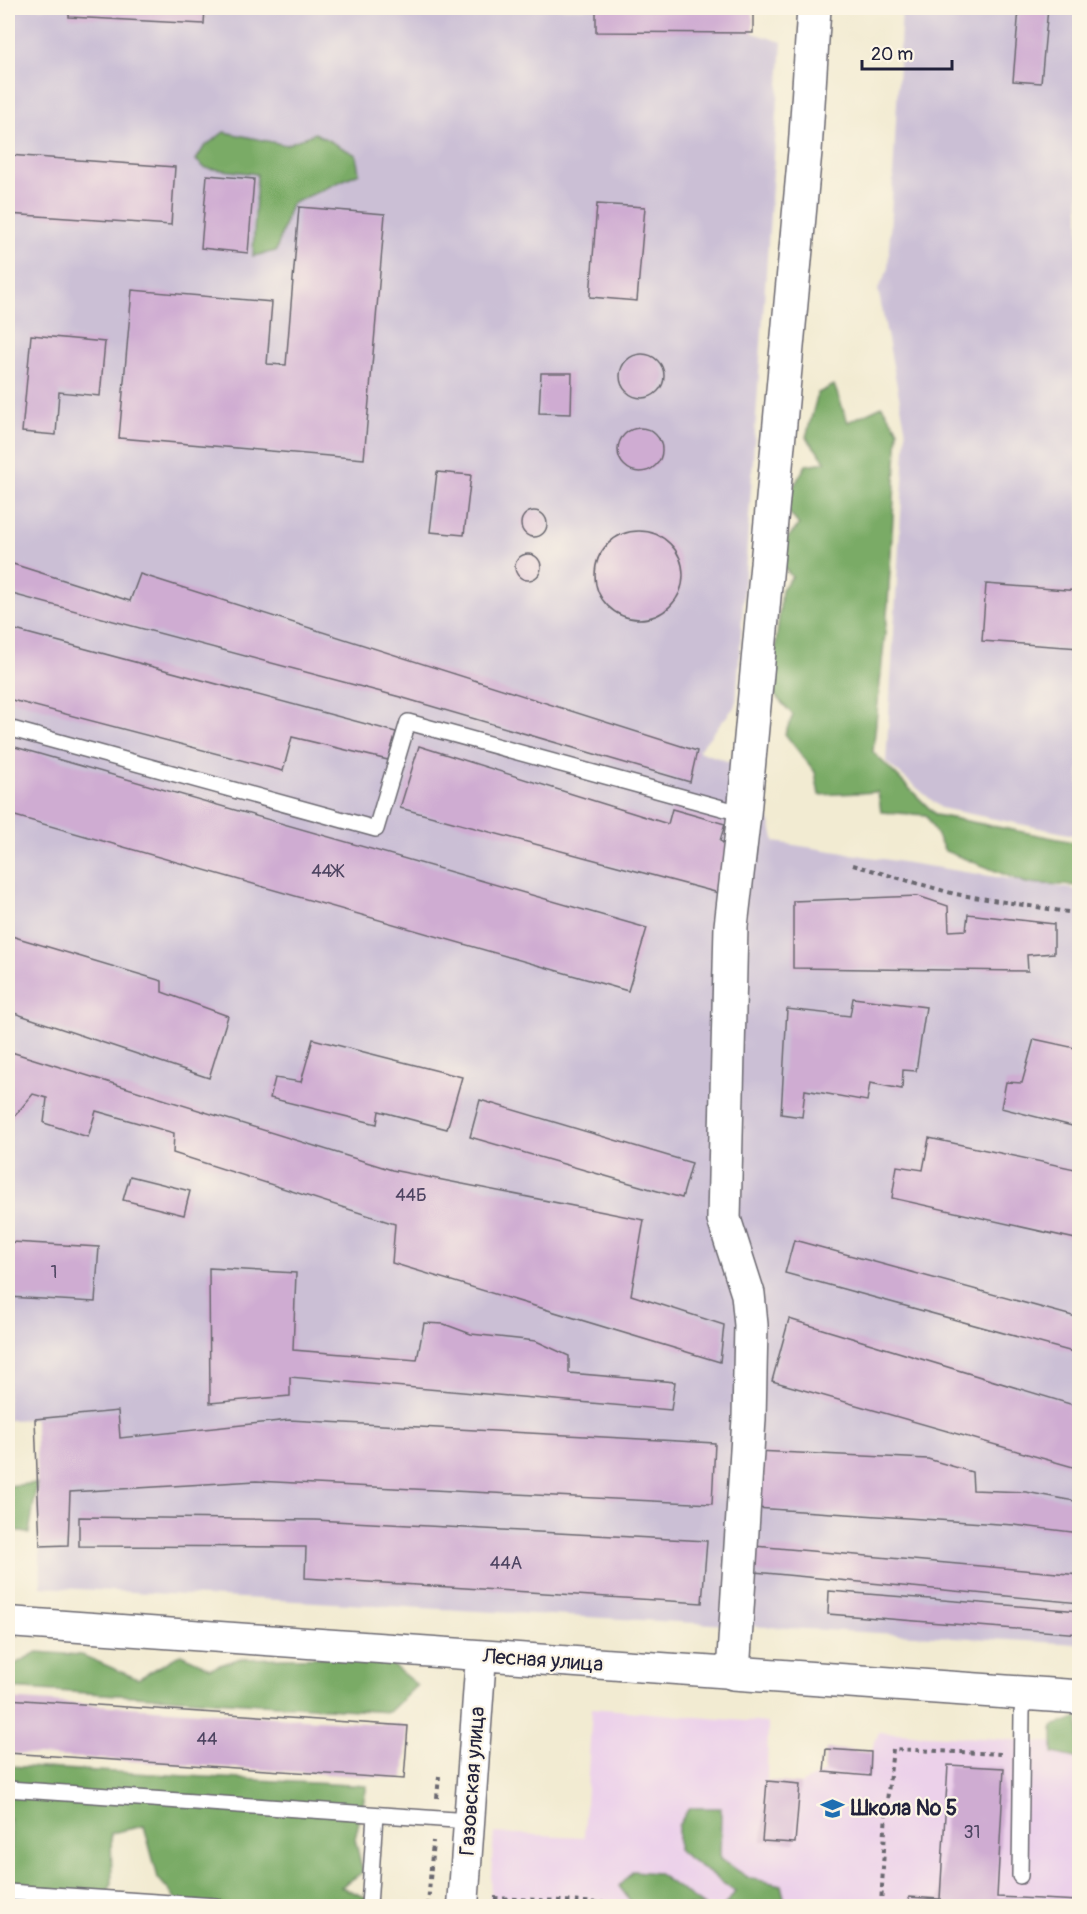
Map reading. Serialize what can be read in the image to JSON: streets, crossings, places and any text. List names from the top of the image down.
{
  "streets": {
    "main road": ["Лесная улица"],
    "street": ["Газовская улица"]
  },
  "crossings": [
    ["Лесная улица", "Газовская улица"]
  ],
  "places": {
    "school or university": ["Школа № 5"]
  },
  "house_numbers": [
    "44Ж",
    "44Б",
    "1",
    "44А",
    "44",
    "31"
  ],
  "scale_bar": "20 m"
}
